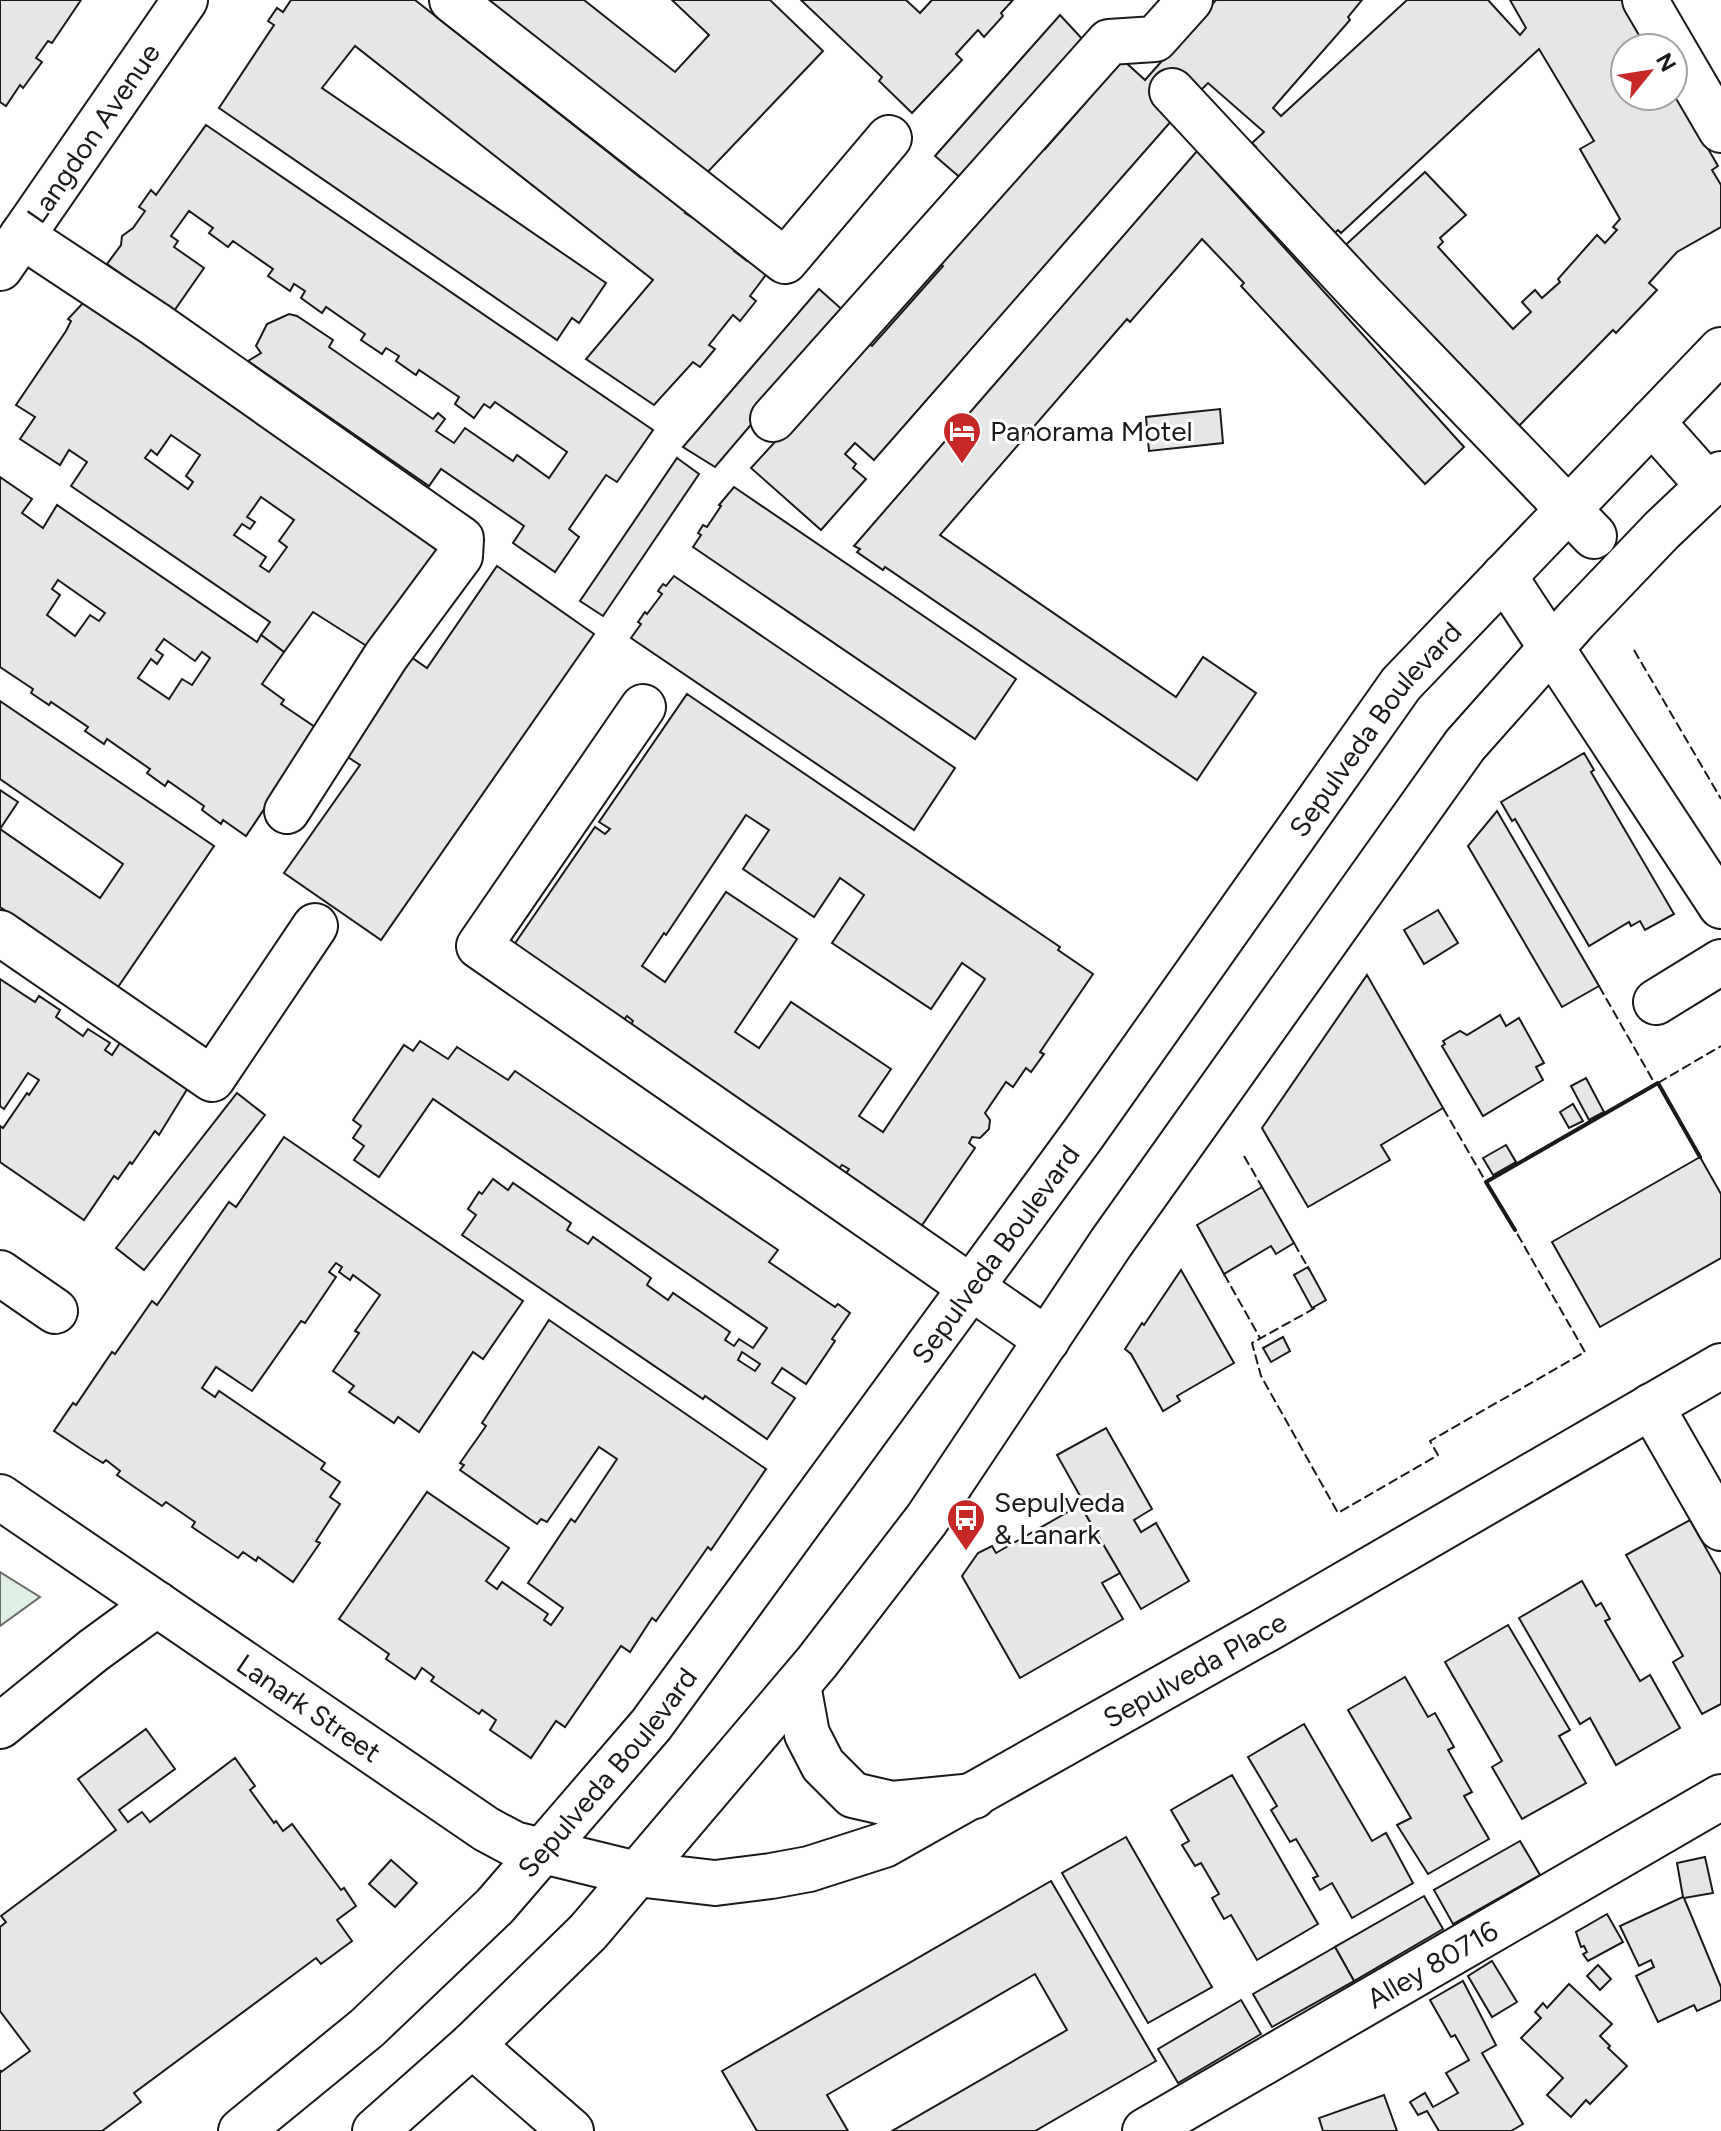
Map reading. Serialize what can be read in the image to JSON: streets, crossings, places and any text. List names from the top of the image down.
{
  "streets": {
    "main road": [
      "Langdon Avenue",
      "Sepulveda Boulevard",
      "Sepulveda Place",
      "Lanark Street",
      "Alley 80716"
    ]
  },
  "crossings": [
    ["Sepulveda Boulevard", "Lanark Street"],
    ["Sepulveda Place", "Lanark Street"]
  ],
  "places": {
    "hotel": ["Panorama Motel"],
    "bus stop": ["Sepulveda & Lanark"]
  },
  "north": "top right"
}
